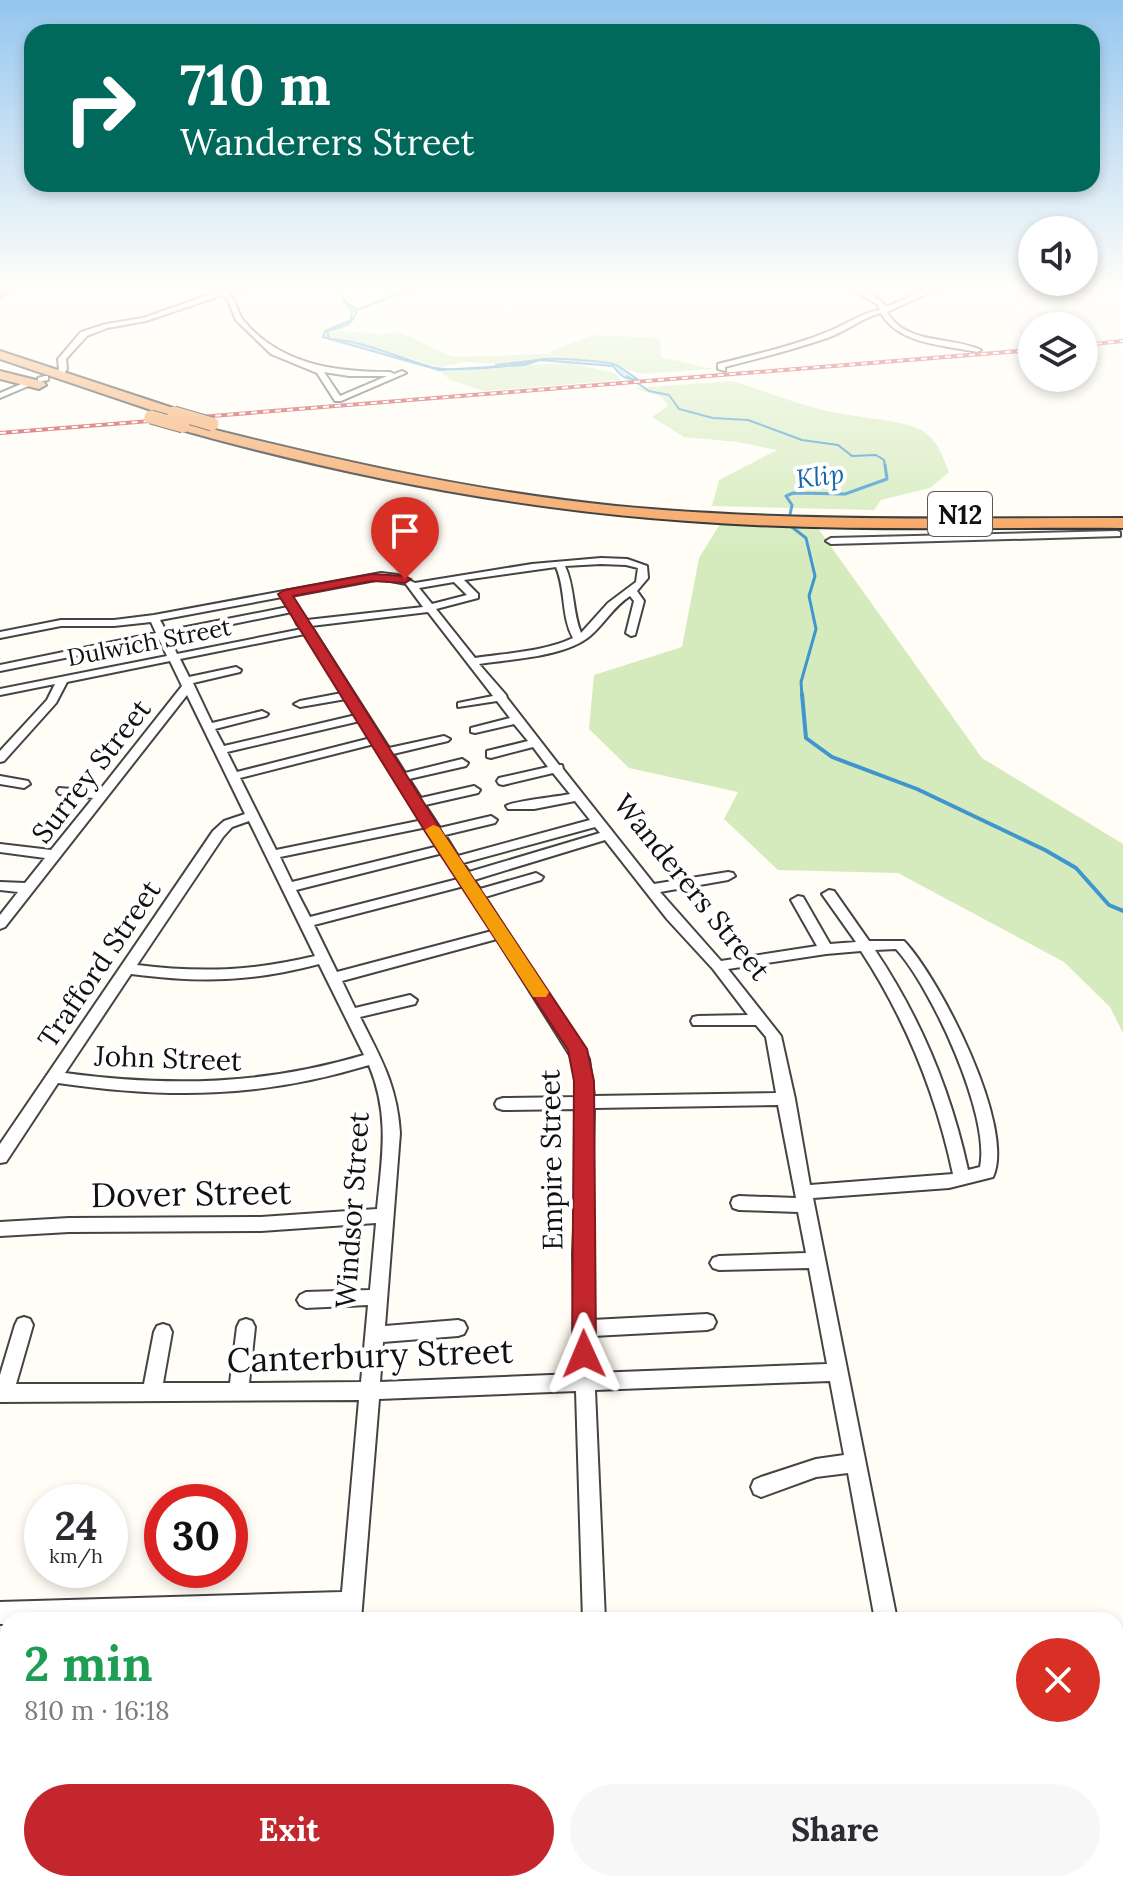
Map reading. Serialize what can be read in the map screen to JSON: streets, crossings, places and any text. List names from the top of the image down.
{
  "streets": {
    "highway": ["N12"],
    "street": [
      "Dulwich Street",
      "Surrey Street",
      "Wanderers Street",
      "Trafford Street",
      "John Street",
      "Empire Street",
      "Dover Street",
      "Windsor Street",
      "Canterbury Street"
    ]
  },
  "crossings": [
    ["Dulwich Street", "Wanderers Street"],
    ["Dulwich Street", "Empire Street"],
    ["Dulwich Street", "Windsor Street"],
    ["Surrey Street", "Windsor Street"],
    ["Wanderers Street", "Canterbury Street"],
    ["Trafford Street", "John Street"],
    ["Trafford Street", "Windsor Street"],
    ["John Street", "Windsor Street"],
    ["Empire Street", "Canterbury Street"],
    ["Dover Street", "Windsor Street"],
    ["Windsor Street", "Canterbury Street"]
  ],
  "water": ["Klip"],
  "page": {
    "turn": ["710 m", "Wanderers Street"],
    "speed": "24 km/h",
    "limit": "30",
    "heading": ["2 min", "810 m · 16:18"],
    "buttons": ["Exit", "Share"]
  }
}
